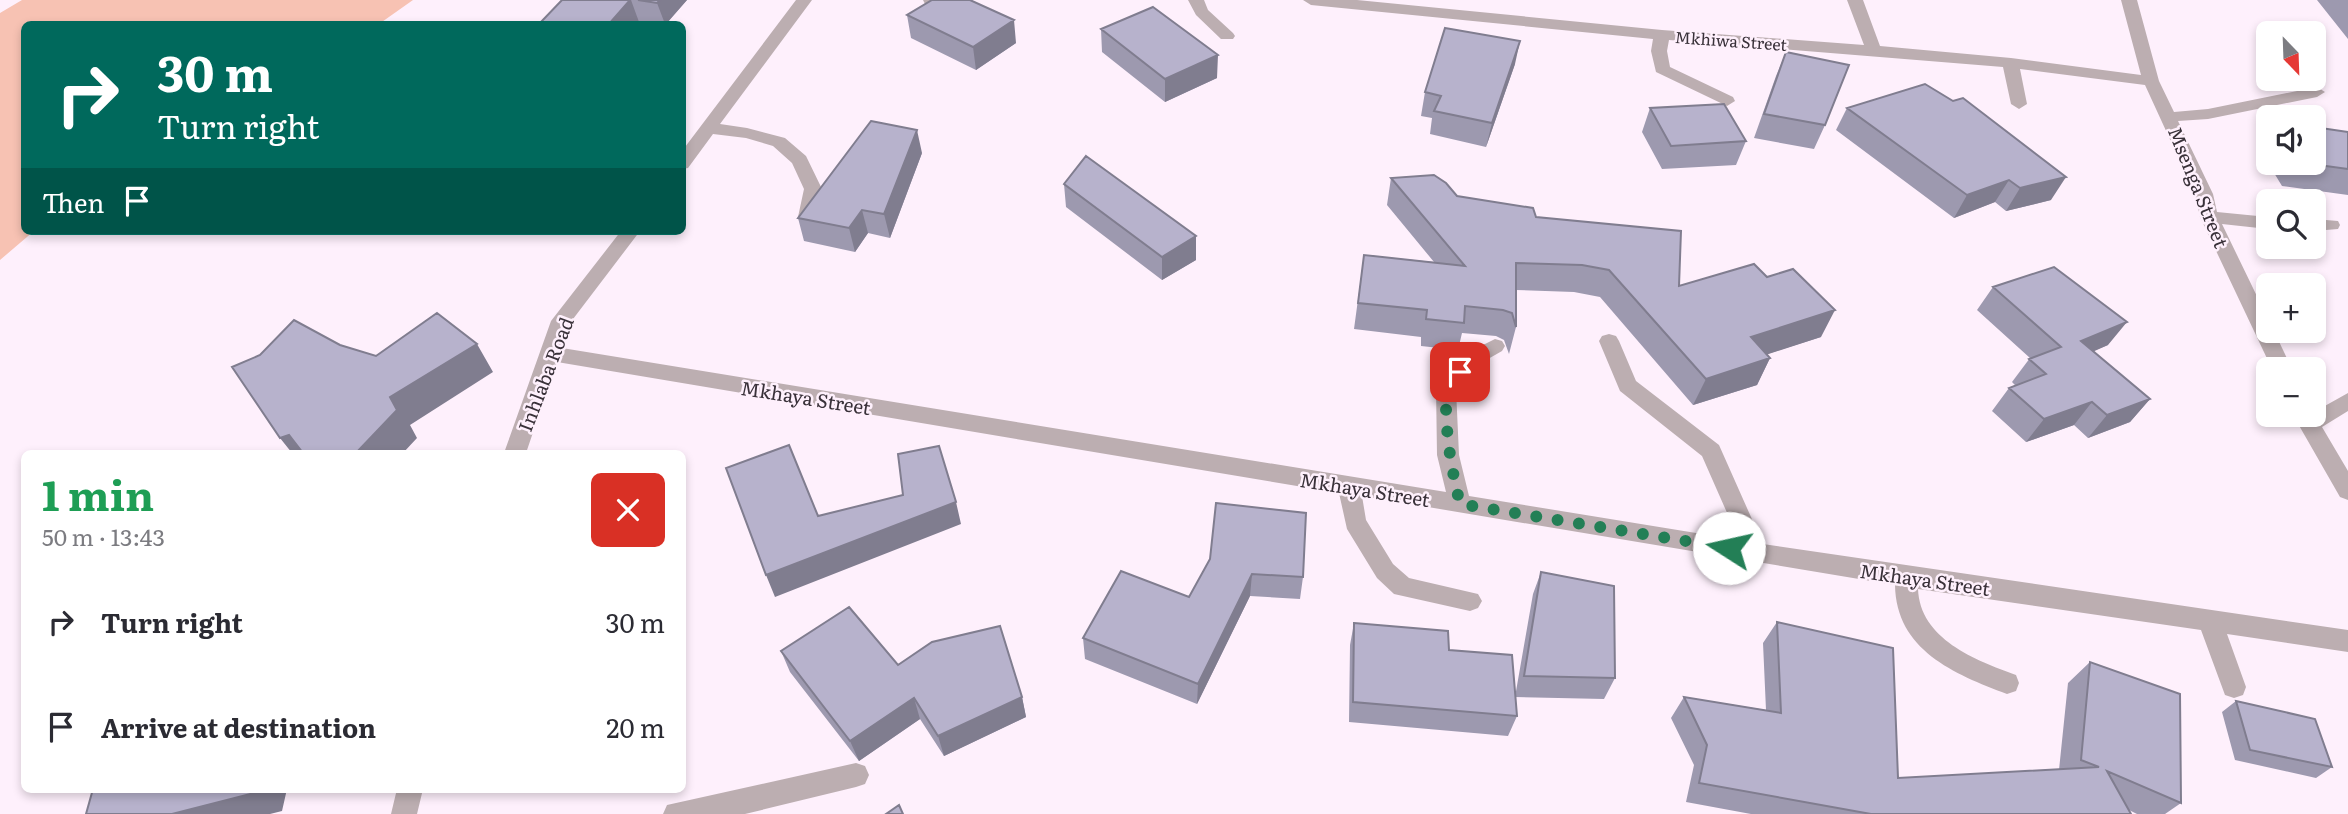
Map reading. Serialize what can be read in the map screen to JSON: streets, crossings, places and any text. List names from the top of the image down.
{
  "streets": {
    "street": [
      "Mkhiwa Street",
      "Msenga Street",
      "Inhlaba Road",
      "Mkhaya Street"
    ]
  },
  "crossings": [
    ["Mkhiwa Street", "Msenga Street"],
    ["Inhlaba Road", "Mkhaya Street"]
  ],
  "north": "bottom right",
  "page": {
    "map_buttons": ["+", "−"],
    "turn": ["30 m", "Turn right"],
    "then": "Then",
    "heading": ["1 min", "50 m · 13:43"],
    "list": [
      {
        "name": "Turn right",
        "value": "30 m"
      },
      {
        "name": "Arrive at destination",
        "value": "20 m"
      }
    ]
  }
}
